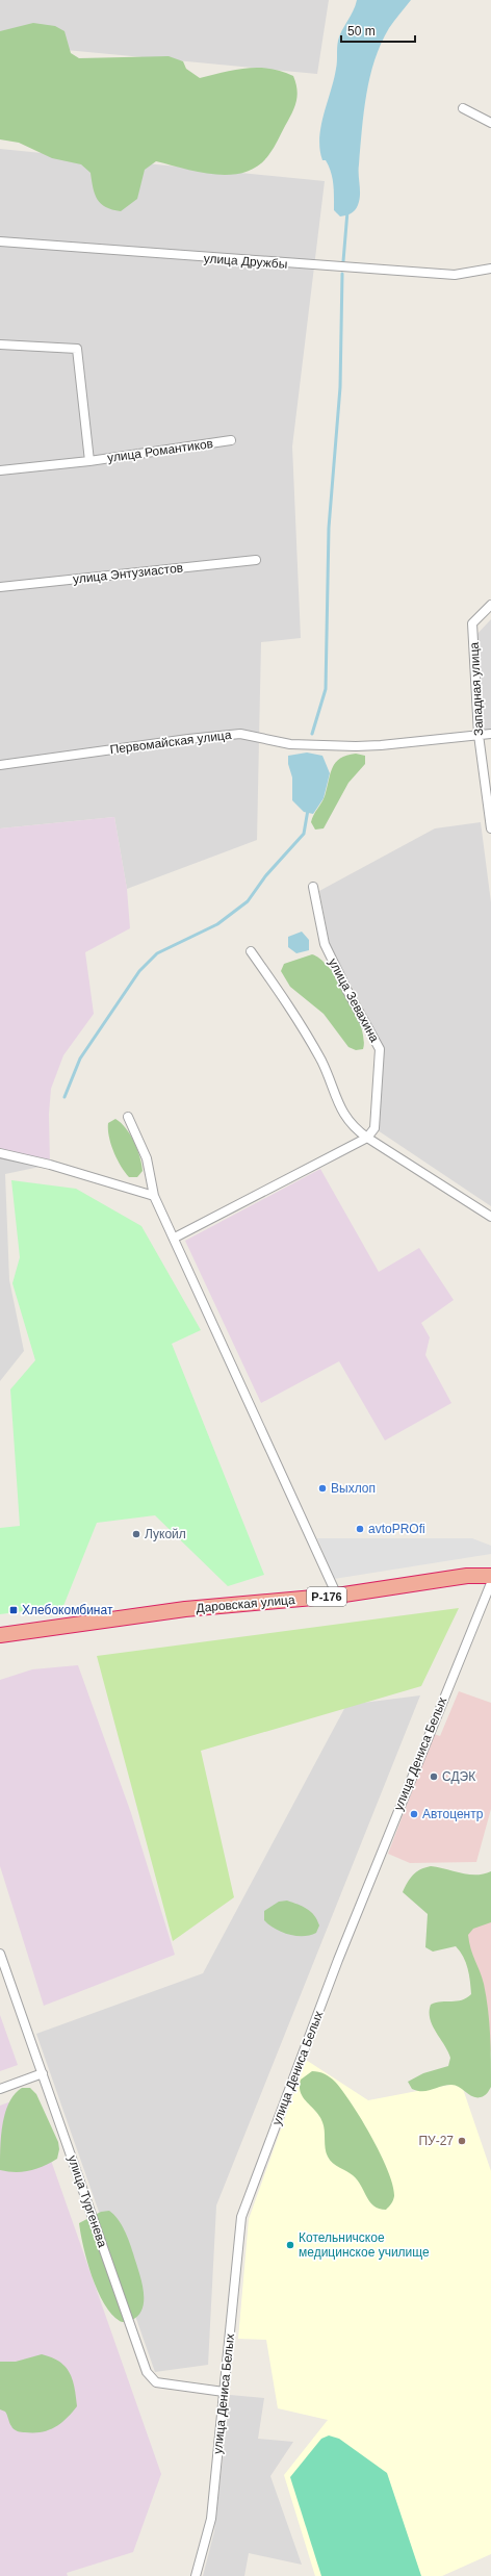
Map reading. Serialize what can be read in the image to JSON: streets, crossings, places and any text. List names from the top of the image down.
{
  "streets": {
    "highway": ["Р-176", "Даровская улица"],
    "street": [
      "улица Дружбы",
      "улица Романтиков",
      "улица Энтузиастов",
      "Западная улица",
      "Первомайская улица",
      "улица Зевахина",
      "улица Дениса Белых",
      "улица Тургенева"
    ]
  },
  "crossings": [
    ["Западная улица", "Первомайская улица"],
    ["улица Дениса Белых", "улица Тургенева"]
  ],
  "places": {
    "other": [
      "Выхлоп",
      "avtoPROfi",
      "Лукойл",
      "СДЭК",
      "Автоцентр",
      "ПУ-27",
      "Котельничское медицинское училище"
    ],
    "transit": ["Хлебокомбинат"]
  },
  "scale_bar": "50 m"
}
